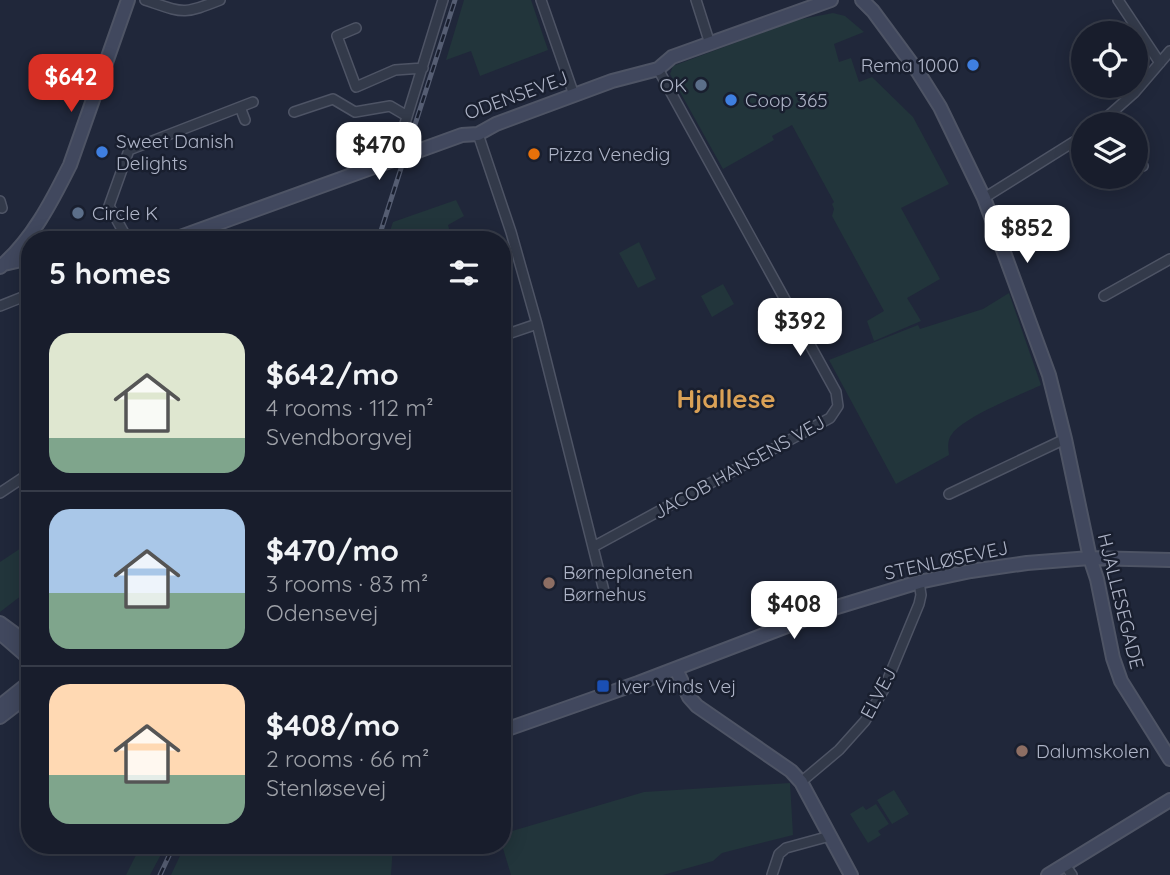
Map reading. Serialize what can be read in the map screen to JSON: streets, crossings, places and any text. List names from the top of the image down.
{
  "streets": {
    "street": [
      "ODENSEVEJ",
      "JACOB HANSENS VEJ",
      "STENLØSEVEJ",
      "HJALLESEGADE",
      "ELVEJ"
    ]
  },
  "crossings": [
    ["ODENSEVEJ", "JACOB HANSENS VEJ"],
    ["STENLØSEVEJ", "HJALLESEGADE"],
    ["STENLØSEVEJ", "ELVEJ"]
  ],
  "districts": ["Hjallese"],
  "places": {
    "other": [
      "Rema 1000",
      "OK",
      "Coop 365",
      "Sweet Danish Delights",
      "Pizza Venedig",
      "Circle K",
      "Børneplaneten Børnehus",
      "Dalumskolen"
    ],
    "transit": ["Iver Vinds Vej"]
  },
  "page": {
    "price": [
      "$642",
      "$470",
      "$852",
      "$392",
      "$408"
    ],
    "heading": "5 homes",
    "list": [
      {
        "name": "$642/mo",
        "note": "4 rooms · 112 m² · Svendborgvej"
      },
      {
        "name": "$470/mo",
        "note": "3 rooms · 83 m² · Odensevej"
      },
      {
        "name": "$408/mo",
        "note": "2 rooms · 66 m² · Stenløsevej"
      }
    ]
  }
}
